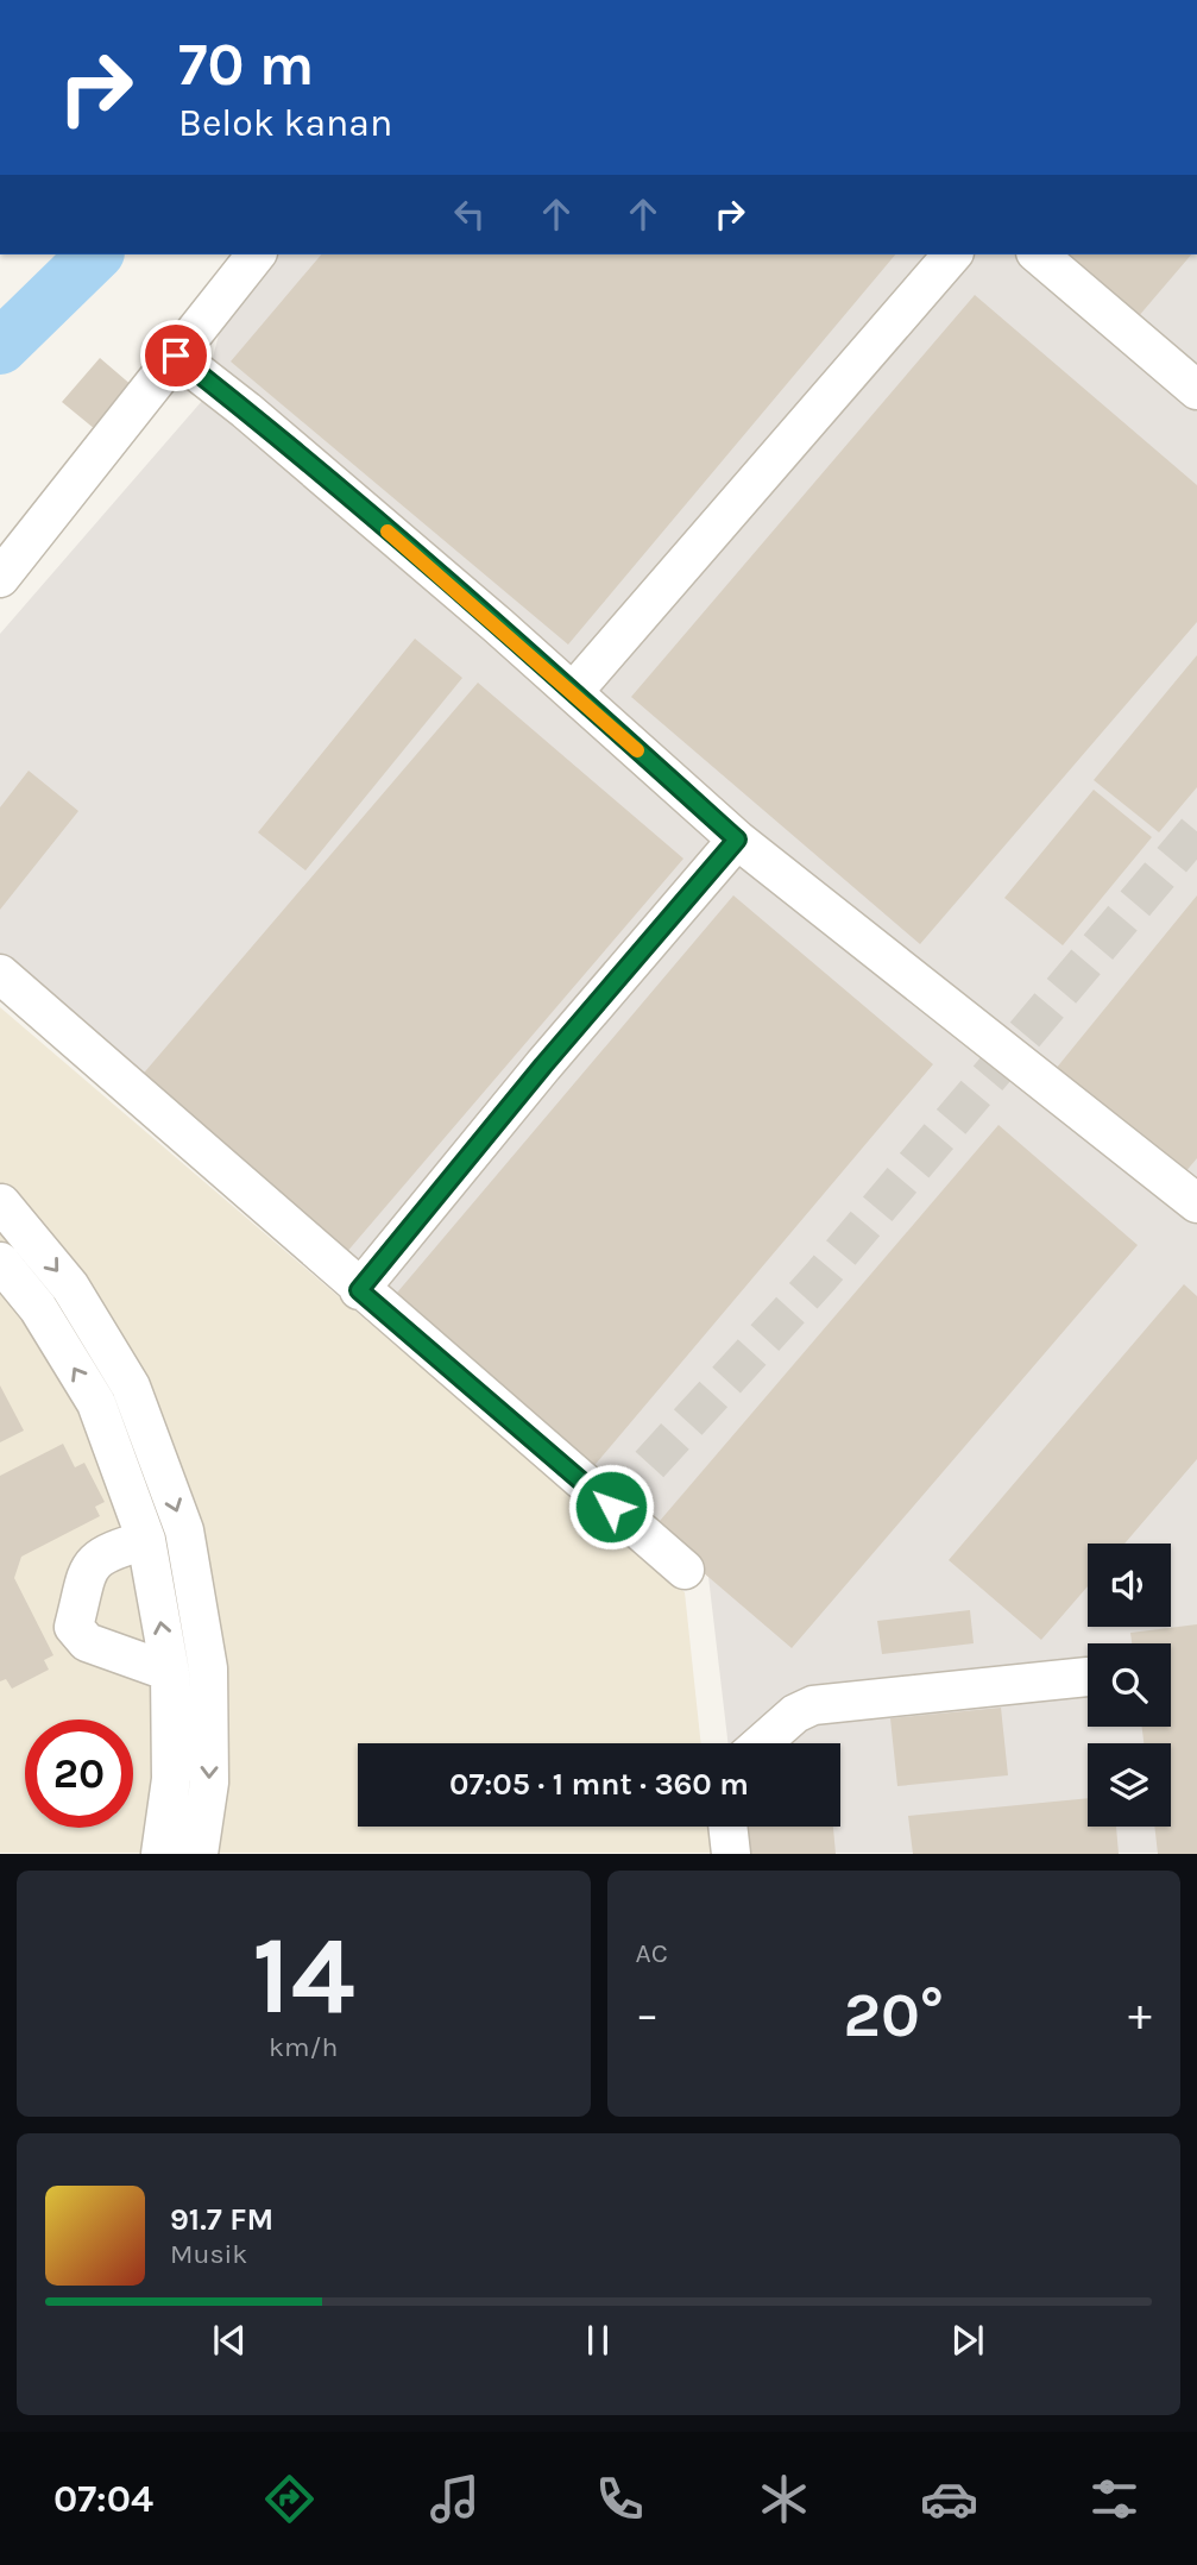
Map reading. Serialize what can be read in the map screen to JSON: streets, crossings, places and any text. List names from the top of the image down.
{
  "page": {
    "turn": ["70 m", "Belok kanan"],
    "limit": "20",
    "trip": "07:05 · 1 mnt · 360 m",
    "tile": [
      ["14", "km/h"],
      "AC"
    ],
    "heat": ["−", "20°", "+"],
    "song": ["91.7 FM", "Musik"],
    "tabs": "07:04"
  }
}
